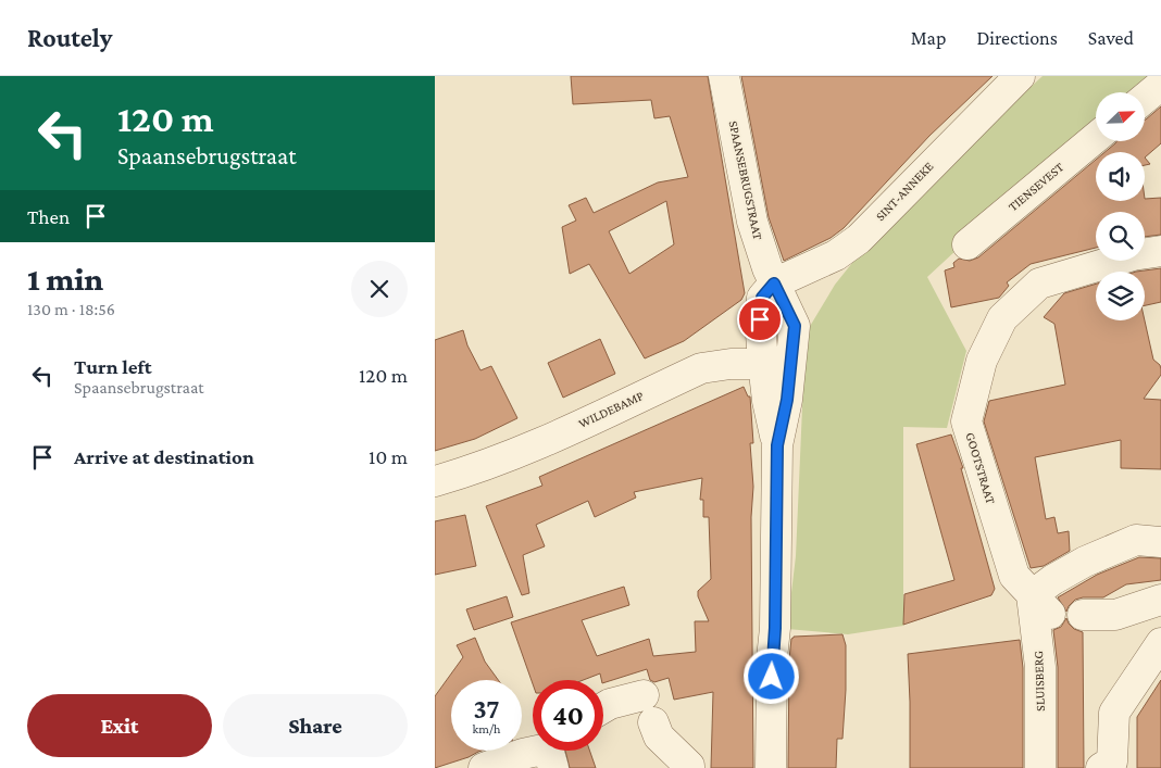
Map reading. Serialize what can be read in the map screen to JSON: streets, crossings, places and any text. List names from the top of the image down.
{
  "streets": {
    "street": [
      "SPAANSEBRUGSTRAAT",
      "TIENSEVEST",
      "SINT-ANNEKE",
      "WILDEBAMP",
      "GOOTSTRAAT",
      "SLUISBERG"
    ]
  },
  "crossings": [
    ["SPAANSEBRUGSTRAAT", "SINT-ANNEKE"],
    ["GOOTSTRAAT", "SLUISBERG"]
  ],
  "north": "top right",
  "page": {
    "header": "Routely",
    "nav": ["Map", "Directions", "Saved"],
    "turn": ["120 m", "Spaansebrugstraat"],
    "then": "Then",
    "heading": ["1 min", "130 m · 18:56"],
    "list": [
      {
        "name": "Turn left",
        "note": "Spaansebrugstraat",
        "value": "120 m"
      },
      {
        "name": "Arrive at destination",
        "value": "10 m"
      }
    ],
    "speed": "37 km/h",
    "limit": "40",
    "buttons": ["Exit", "Share"]
  }
}
